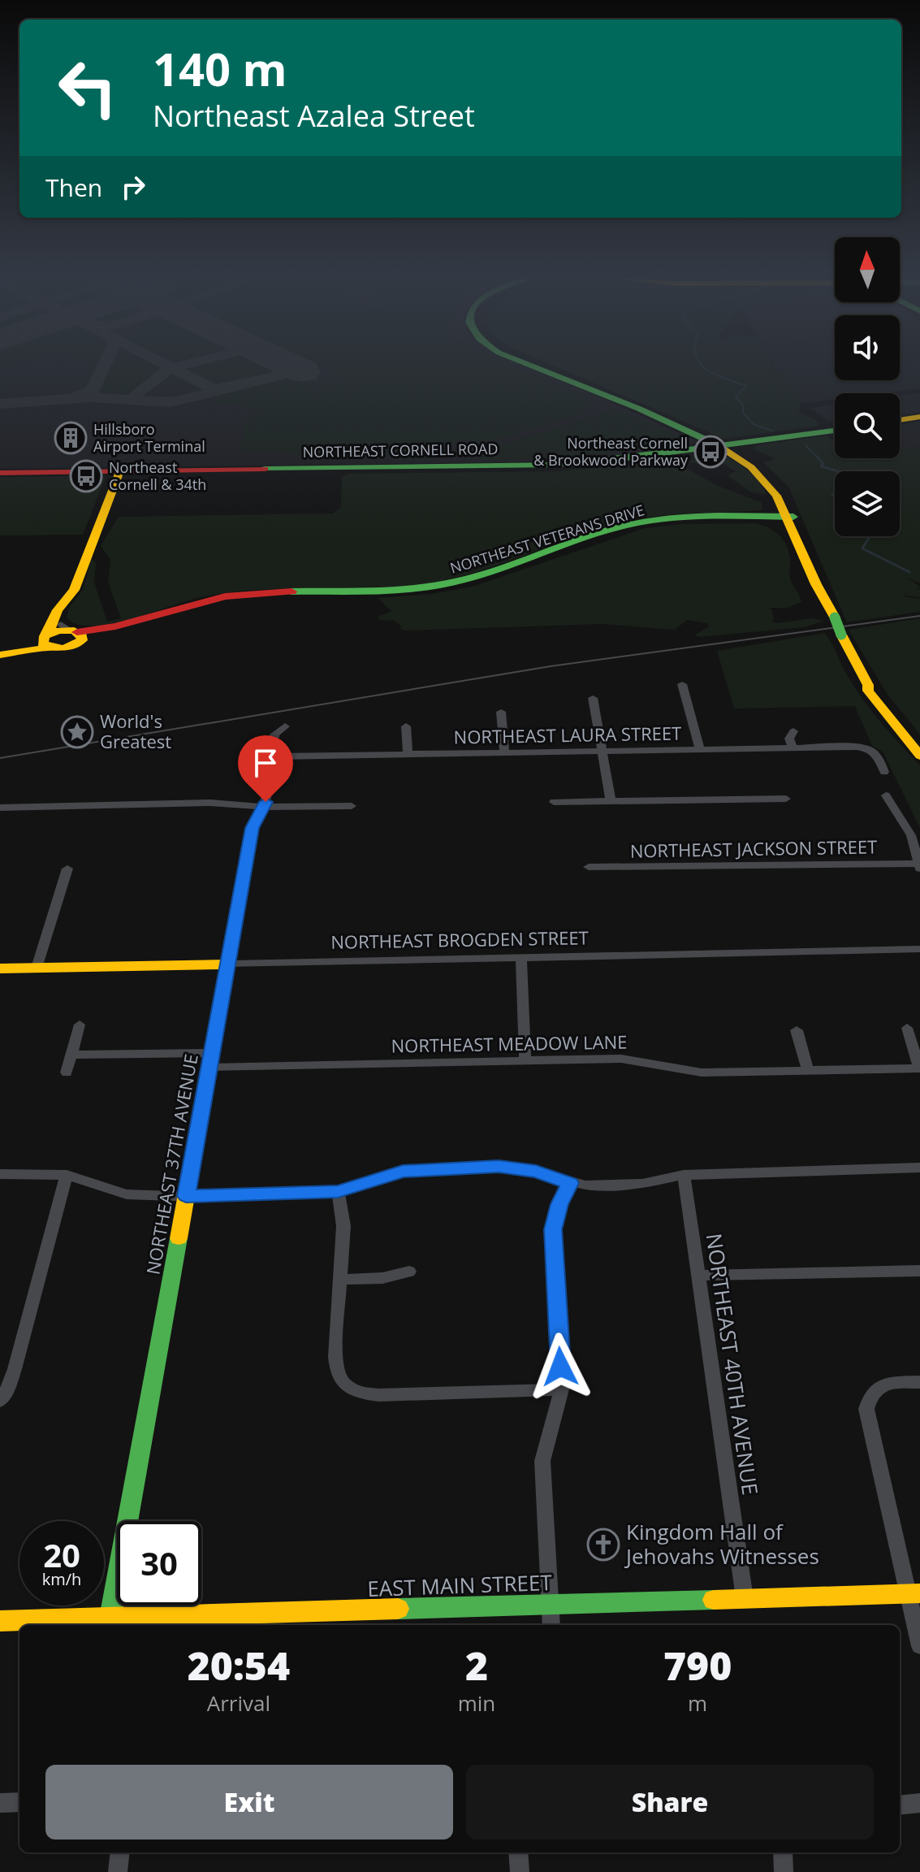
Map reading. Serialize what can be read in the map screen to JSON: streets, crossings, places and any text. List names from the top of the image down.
{
  "streets": {
    "main road": [
      "NORTHEAST CORNELL ROAD",
      "NORTHEAST VETERANS DRIVE",
      "NORTHEAST BROGDEN STREET",
      "NORTHEAST 37TH AVENUE",
      "EAST MAIN STREET"
    ],
    "street": [
      "NORTHEAST LAURA STREET",
      "NORTHEAST JACKSON STREET",
      "NORTHEAST MEADOW LANE",
      "NORTHEAST 40TH AVENUE"
    ]
  },
  "crossings": [
    ["NORTHEAST LAURA STREET", "NORTHEAST 37TH AVENUE"],
    ["NORTHEAST BROGDEN STREET", "NORTHEAST 37TH AVENUE"],
    ["NORTHEAST MEADOW LANE", "NORTHEAST 37TH AVENUE"],
    ["NORTHEAST 37TH AVENUE", "EAST MAIN STREET"],
    ["NORTHEAST 40TH AVENUE", "EAST MAIN STREET"]
  ],
  "places": {
    "building": ["Hillsboro Airport Terminal"],
    "bus stop": ["Northeast Cornell & Brookwood Parkway", "Northeast Cornell & 34th"],
    "place": ["World's Greatest"],
    "church": ["Kingdom Hall of Jehovahs Witnesses"]
  },
  "north": "top",
  "page": {
    "turn": ["140 m", "Northeast Azalea Street"],
    "then": "Then",
    "speed": "20 km/h",
    "limit": "30",
    "eta": [
      "20:54",
      "Arrival",
      "2",
      "min",
      "790",
      "m"
    ],
    "buttons": ["Exit", "Share"]
  }
}
